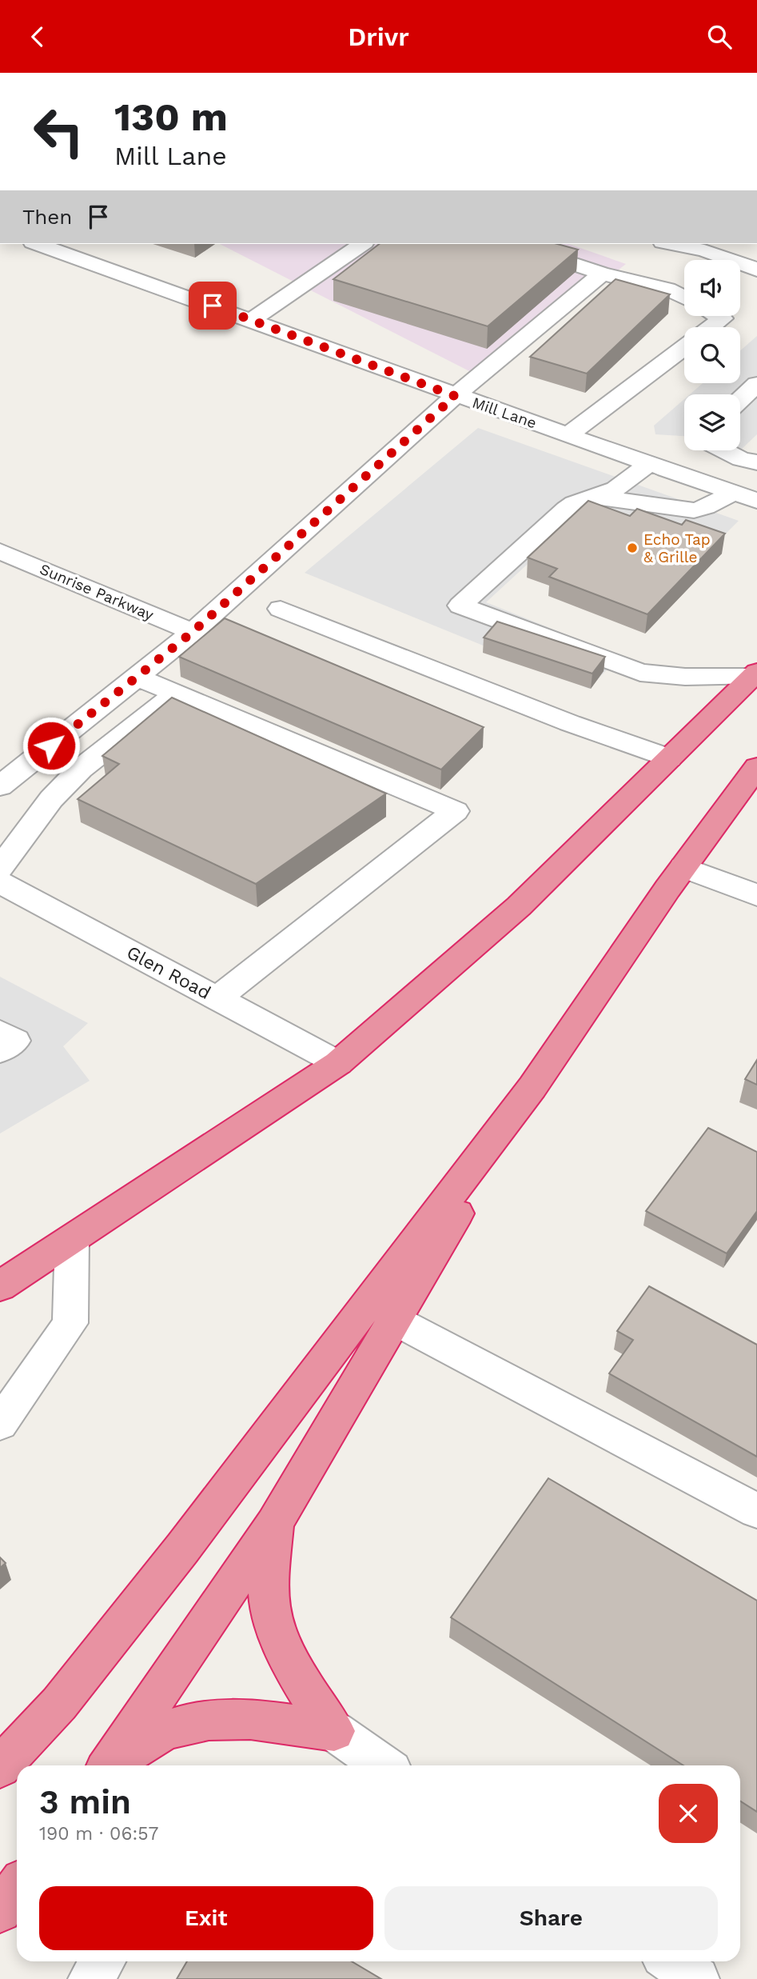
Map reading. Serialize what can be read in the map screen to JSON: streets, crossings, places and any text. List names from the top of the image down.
{
  "streets": {
    "street": ["Mill Lane", "Sunrise Parkway", "Glen Road"]
  },
  "places": ["Echo Tap & Grille"],
  "page": {
    "header": "Drivr",
    "turn": ["130 m", "Mill Lane"],
    "then": "Then",
    "heading": ["3 min", "190 m · 06:57"],
    "buttons": ["Exit", "Share"]
  }
}
